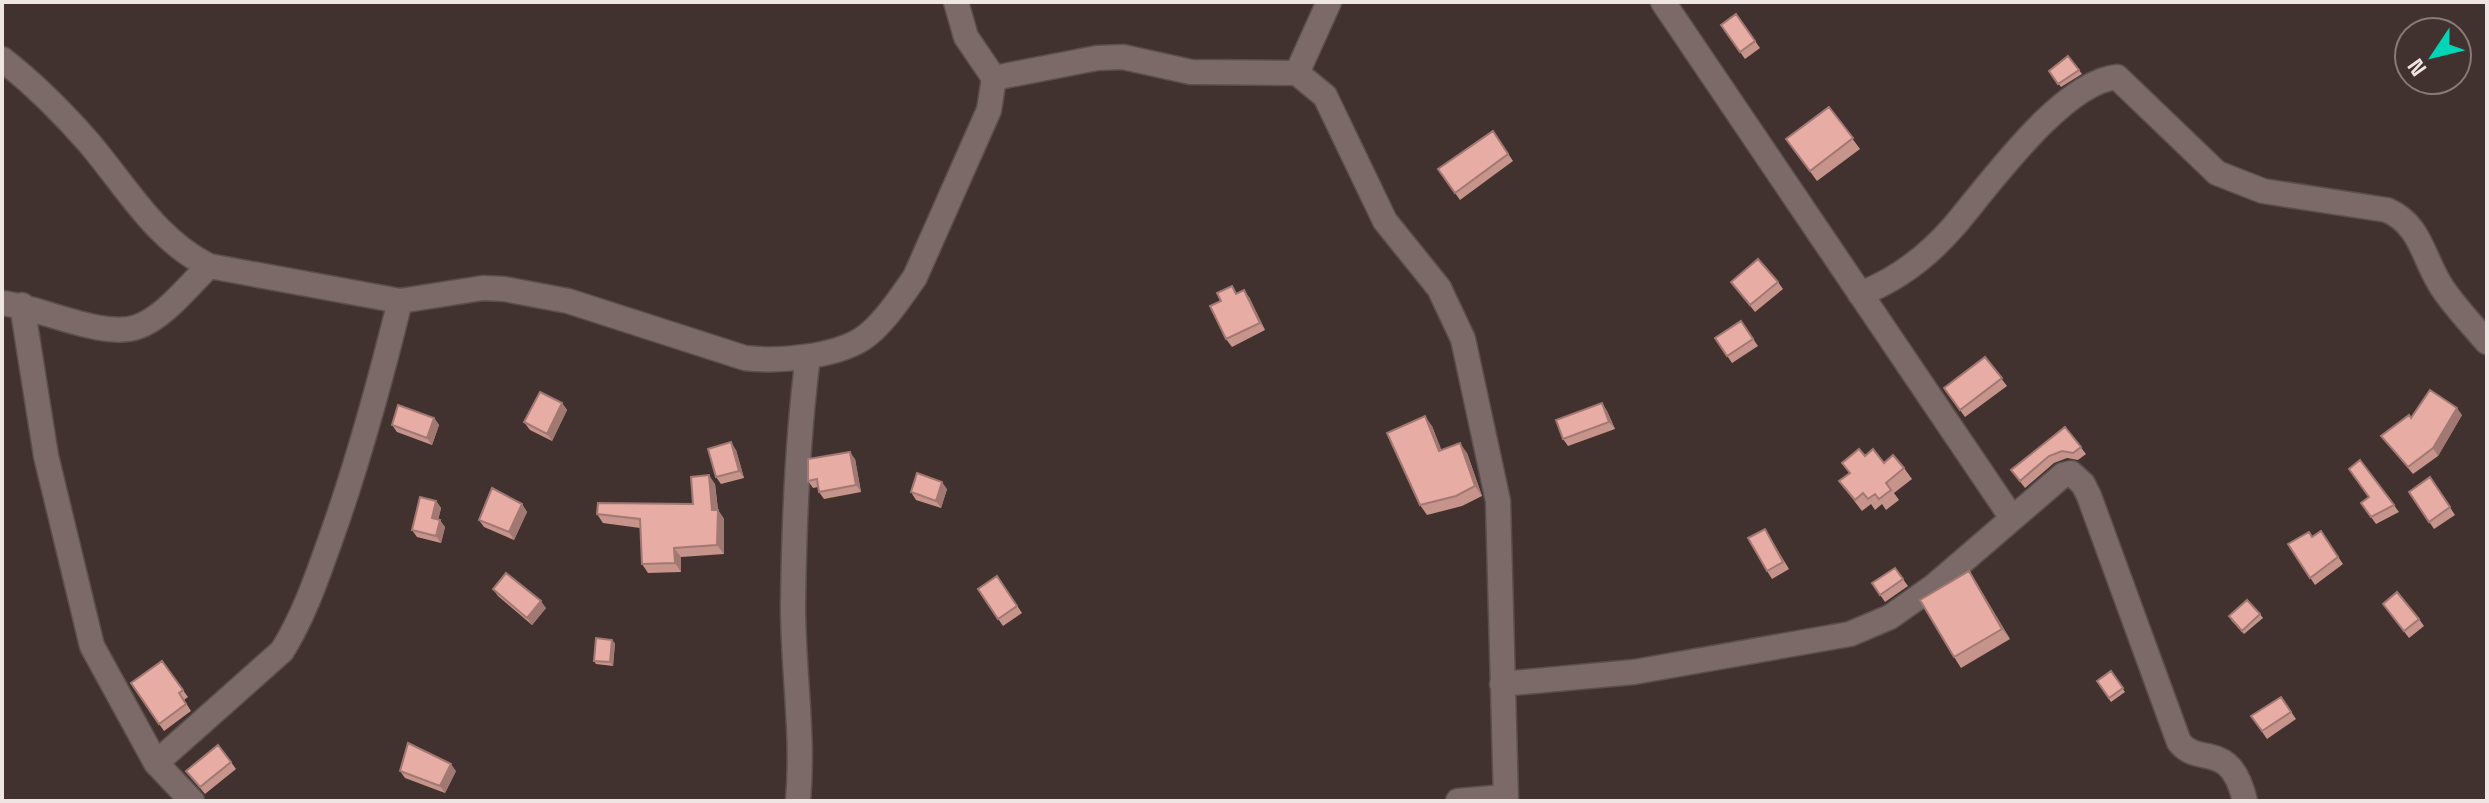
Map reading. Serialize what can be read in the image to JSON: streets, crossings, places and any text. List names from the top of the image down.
{
  "north": "bottom left"
}
